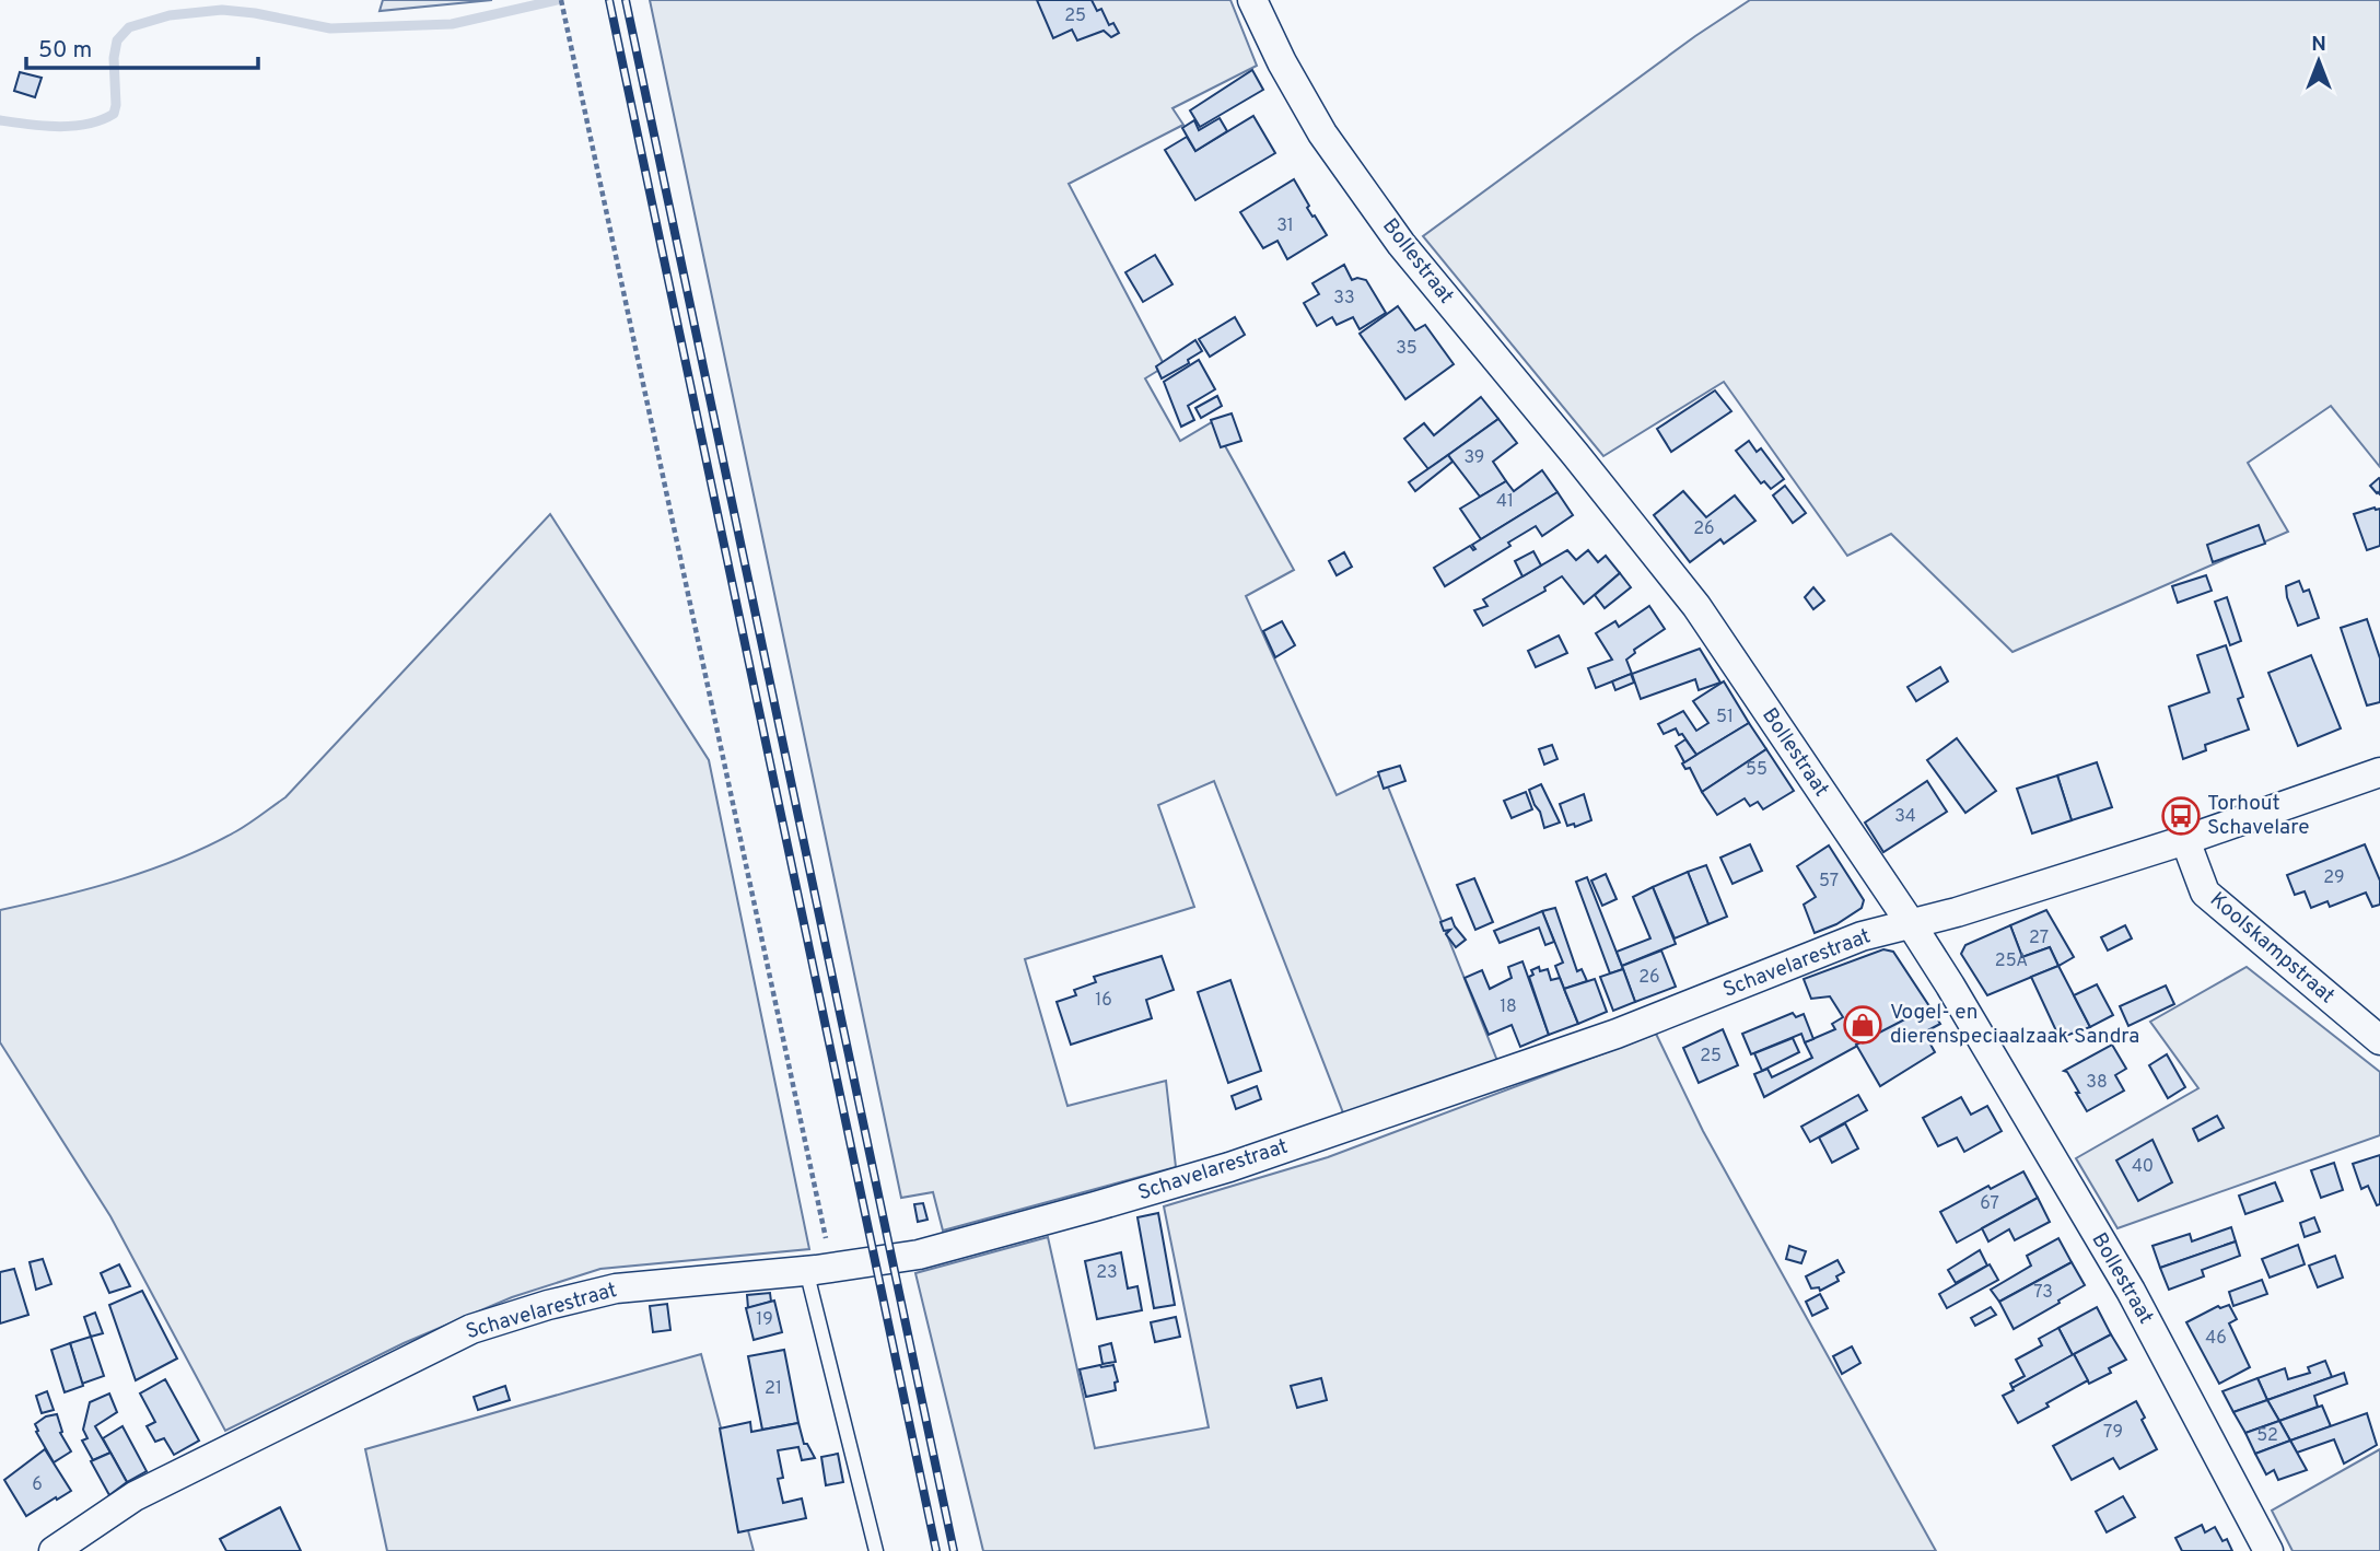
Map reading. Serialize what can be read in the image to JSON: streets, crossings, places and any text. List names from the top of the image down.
{
  "streets": {
    "street": ["Bollestraat", "Koolskampstraat", "Schavelarestraat"]
  },
  "crossings": [
    ["Bollestraat", "Schavelarestraat"],
    ["Koolskampstraat", "Schavelarestraat"]
  ],
  "places": {
    "bus stop": ["Torhout Schavelare"],
    "shop": ["Vogel- en dierenspeciaalzaak Sandra"]
  },
  "house_numbers": [
    "25",
    "31",
    "33",
    "35",
    "39",
    "41",
    "26",
    "51",
    "55",
    "34",
    "29",
    "57",
    "27",
    "25A",
    "26",
    "16",
    "18",
    "25",
    "38",
    "40",
    "67",
    "23",
    "73",
    "19",
    "46",
    "21",
    "79",
    "52",
    "6"
  ],
  "scale_bar": "50 m",
  "north": "top"
}
